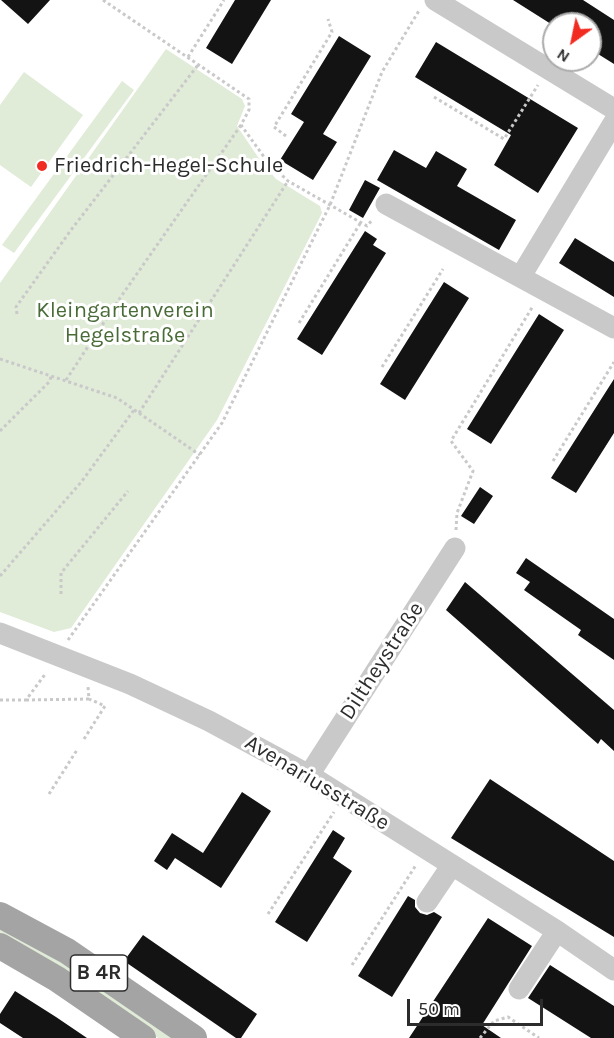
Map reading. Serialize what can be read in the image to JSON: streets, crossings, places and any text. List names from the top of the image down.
{
  "streets": {
    "main road": ["B 4R"],
    "street": ["Diltheystraße", "Avenariusstraße"]
  },
  "crossings": [
    ["Diltheystraße", "Avenariusstraße"]
  ],
  "parks": ["Kleingartenverein Hegelstraße"],
  "places": ["Friedrich-Hegel-Schule"],
  "scale_bar": "50 m",
  "north": "bottom left"
}
